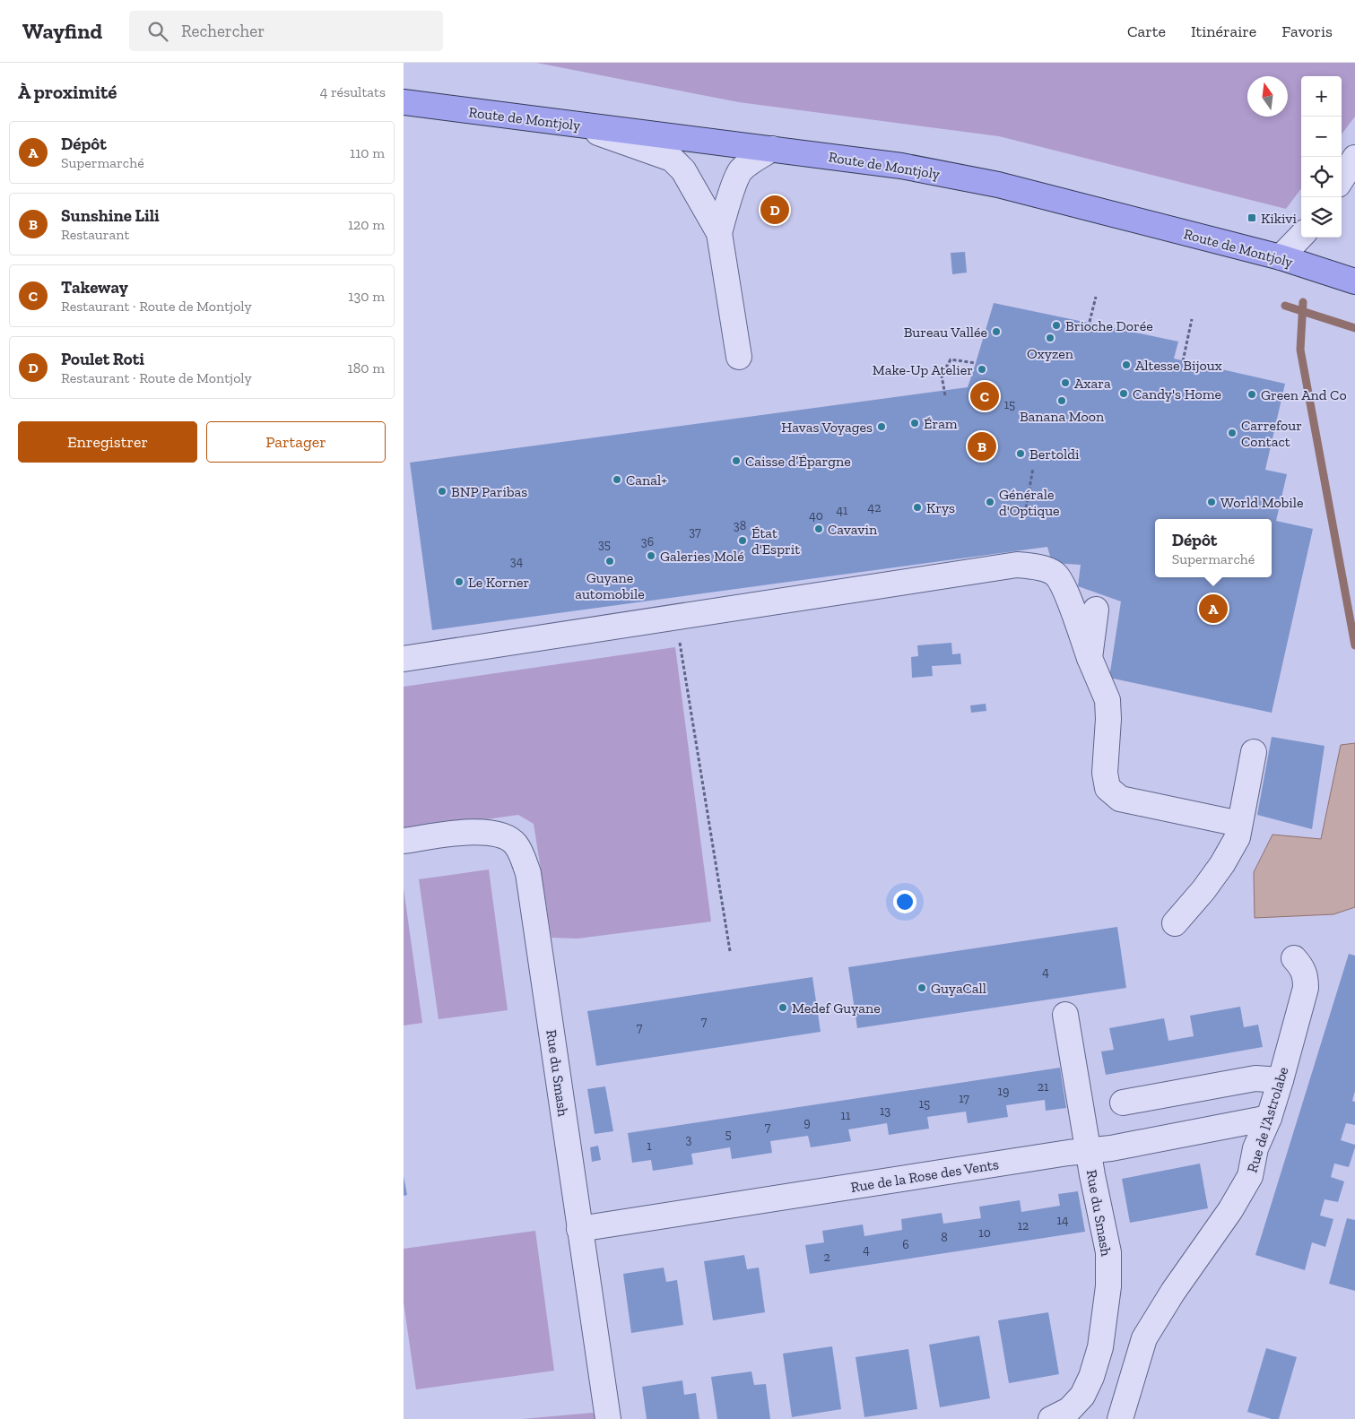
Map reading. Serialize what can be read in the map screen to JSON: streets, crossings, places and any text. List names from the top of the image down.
{
  "streets": {
    "main road": ["Route de Montjoly"],
    "street": ["Rue du Smash", "Rue de l’Astrolabe", "Rue de la Rose des Vents"]
  },
  "crossings": [
    ["Rue du Smash", "Rue de la Rose des Vents"],
    ["Rue de l’Astrolabe", "Rue de la Rose des Vents"]
  ],
  "places": {
    "transit": ["Kikivi"],
    "other": [
      "Brioche Dorée",
      "Bureau Vallée",
      "Oxyzen",
      "Altesse Bijoux",
      "Make-Up Atelier",
      "Axara",
      "Candy's Home",
      "Green And Co",
      "Banana Moon",
      "Éram",
      "Havas Voyages",
      "Carrefour Contact",
      "Bertoldi",
      "Caisse d’Épargne",
      "Canal+",
      "BNP Paribas",
      "Générale d'Optique",
      "World Mobile",
      "Krys",
      "Cavavin",
      "État d'Esprit",
      "Galeries Molé",
      "Guyane automobile",
      "Le Korner",
      "GuyaCall",
      "Medef Guyane"
    ]
  },
  "house_numbers": [
    "15",
    "42",
    "41",
    "40",
    "38",
    "37",
    "36",
    "35",
    "34",
    "4",
    "7",
    "7",
    "21",
    "19",
    "17",
    "15",
    "13",
    "11",
    "9",
    "7",
    "5",
    "3",
    "1",
    "14",
    "12",
    "10",
    "8",
    "6",
    "4",
    "2"
  ],
  "north": "top",
  "page": {
    "header": "Wayfind",
    "search": "Rechercher",
    "nav": ["Carte", "Itinéraire", "Favoris"],
    "heading": ["À proximité", "4 résultats"],
    "map_buttons": ["+", "−"],
    "list": [
      {
        "mark": "A",
        "name": "Dépôt",
        "note": "Supermarché",
        "value": "110 m"
      },
      {
        "mark": "B",
        "name": "Sunshine Lili",
        "note": "Restaurant",
        "value": "120 m"
      },
      {
        "mark": "C",
        "name": "Takeway",
        "note": "Restaurant · Route de Montjoly",
        "value": "130 m"
      },
      {
        "mark": "D",
        "name": "Poulet Roti",
        "note": "Restaurant · Route de Montjoly",
        "value": "180 m"
      }
    ],
    "pins": [
      "D",
      "C",
      "B",
      "A"
    ],
    "buttons": ["Enregistrer", "Partager"],
    "popup": ["Dépôt", "Supermarché"]
  }
}
